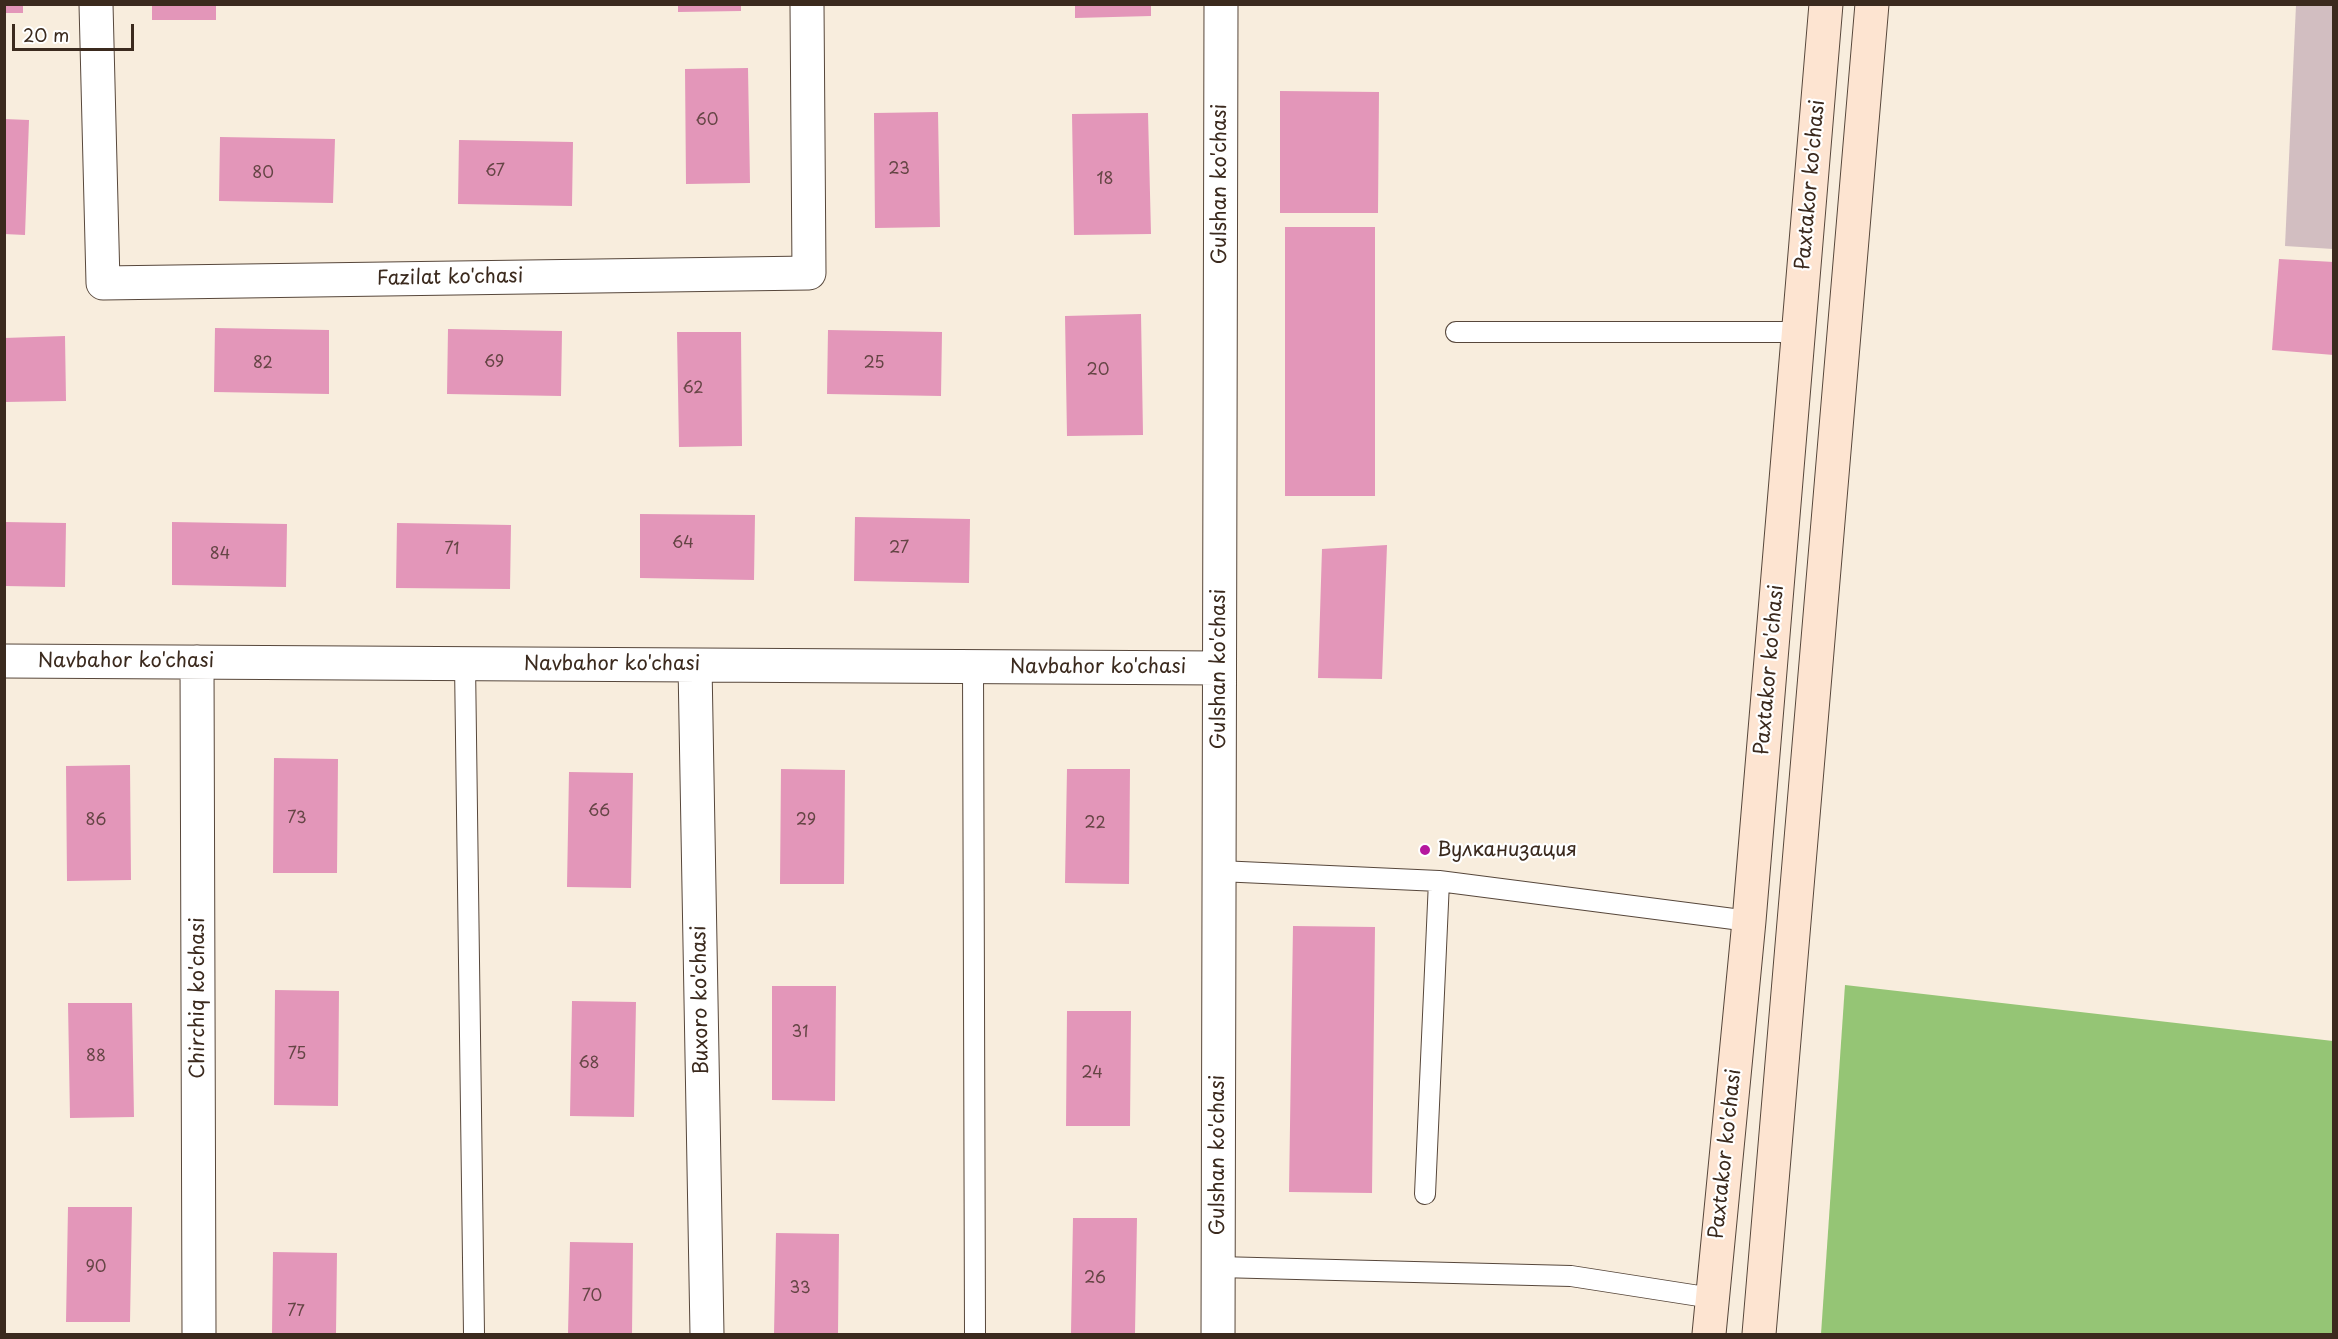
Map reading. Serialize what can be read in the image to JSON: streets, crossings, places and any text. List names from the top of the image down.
{
  "streets": {
    "main road": ["Paxtakor ko'chasi"],
    "street": [
      "Gulshan ko'chasi",
      "Fazilat ko'chasi",
      "Navbahor ko'chasi",
      "Chirchiq ko'chasi",
      "Buxoro ko'chasi"
    ]
  },
  "crossings": [
    ["Gulshan ko'chasi", "Navbahor ko'chasi"],
    ["Navbahor ko'chasi", "Chirchiq ko'chasi"],
    ["Navbahor ko'chasi", "Buxoro ko'chasi"]
  ],
  "places": ["Вулканизация"],
  "house_numbers": [
    "60",
    "23",
    "67",
    "80",
    "18",
    "69",
    "82",
    "25",
    "20",
    "62",
    "64",
    "27",
    "71",
    "84",
    "66",
    "73",
    "86",
    "29",
    "22",
    "31",
    "75",
    "88",
    "68",
    "24",
    "90",
    "26",
    "33",
    "70",
    "77"
  ],
  "scale_bar": "20 m"
}
